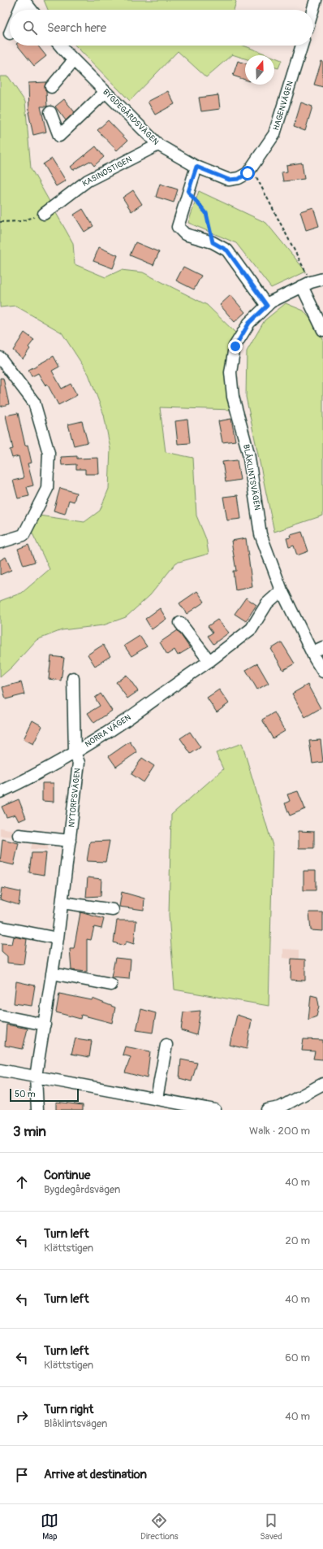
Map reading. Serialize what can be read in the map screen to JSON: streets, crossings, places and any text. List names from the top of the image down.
{
  "streets": {
    "street": [
      "HAGENVÄGEN",
      "BYGDEGÅRDSVÄGEN",
      "KASINOSTIGEN",
      "BLÅKLINTSVÄGEN",
      "NORRA VÄGEN",
      "NYTORPSVÄGEN"
    ]
  },
  "crossings": [
    ["HAGENVÄGEN", "BYGDEGÅRDSVÄGEN"],
    ["BYGDEGÅRDSVÄGEN", "KASINOSTIGEN"],
    ["BLÅKLINTSVÄGEN", "NORRA VÄGEN"],
    ["NORRA VÄGEN", "NYTORPSVÄGEN"]
  ],
  "scale_bar": "50 m",
  "north": "top",
  "page": {
    "search": "Search here",
    "scale": "50 m",
    "heading": ["3 min", "Walk · 200 m"],
    "list": [
      ["Continue", "Bygdegårdsvägen", "40 m"],
      ["Turn left", "Klättstigen", "20 m"],
      ["Turn left", "40 m"],
      ["Turn left", "Klättstigen", "60 m"],
      ["Turn right", "Blåklintsvägen", "40 m"],
      "Arrive at destination"
    ],
    "nav": ["Map", "Directions", "Saved"]
  }
}
